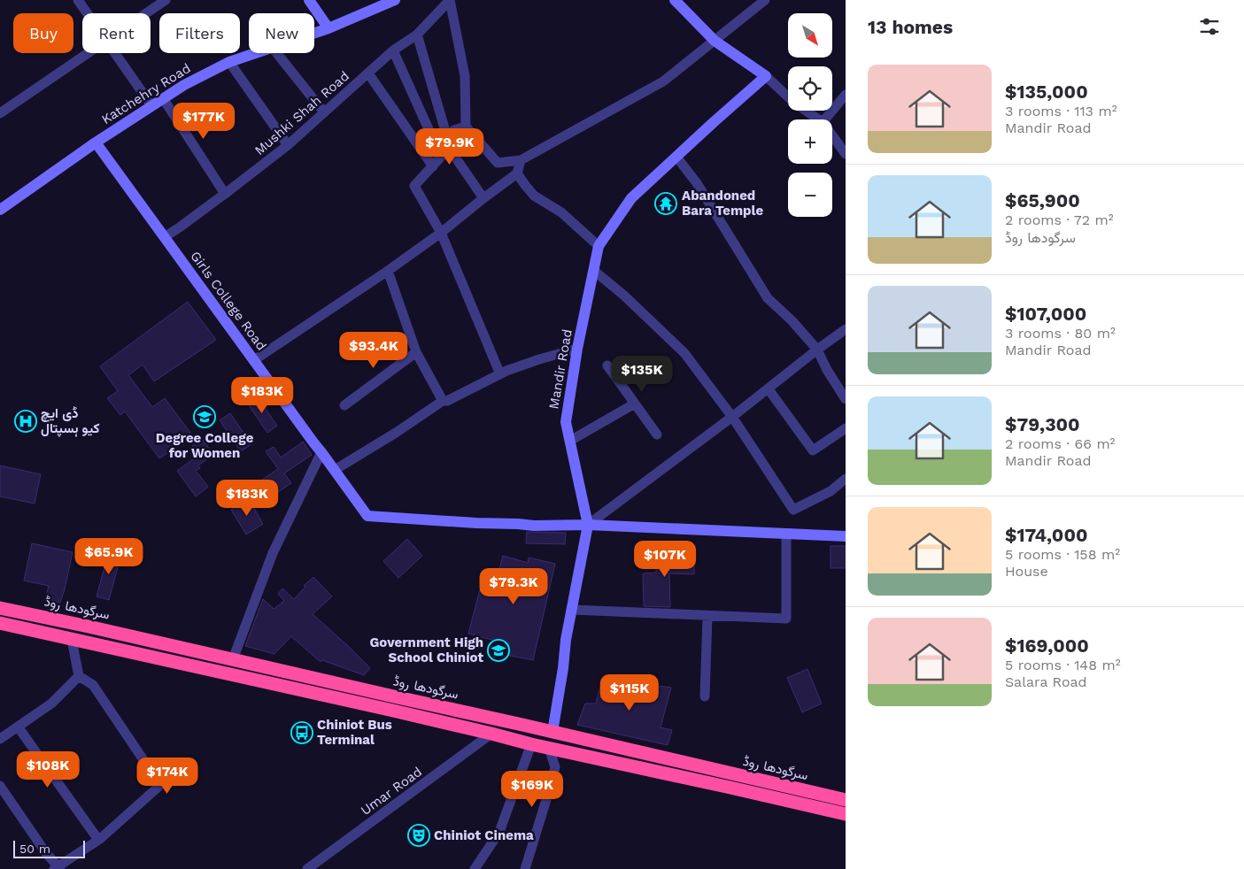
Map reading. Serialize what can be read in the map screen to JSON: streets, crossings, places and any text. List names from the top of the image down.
{
  "streets": {
    "highway": ["سرگودھا روڈ"],
    "street": [
      "Katchehry Road",
      "Mushki Shah Road",
      "Girls College Road",
      "Mandir Road",
      "Umar Road"
    ]
  },
  "crossings": [
    ["Katchehry Road", "Girls College Road"],
    ["Mushki Shah Road", "Girls College Road"],
    ["Girls College Road", "Mandir Road"],
    ["Mandir Road", "سرگودھا روڈ"],
    ["سرگودھا روڈ", "Umar Road"]
  ],
  "places": {
    "temple": ["Abandoned Bara Temple"],
    "school or university": ["Degree College for Women", "Government High School Chiniot"],
    "hospital": ["ڈی ایچ کیو ہسپتال"],
    "bus stop": ["Chiniot Bus Terminal"],
    "theatre": ["Chiniot Cinema"]
  },
  "scale_bar": "50 m",
  "north": "bottom right",
  "page": {
    "heading": "13 homes",
    "map_buttons": ["+", "−"],
    "chip": [
      "Buy",
      "Rent",
      "Filters",
      "New"
    ],
    "list": [
      {
        "name": "$135,000",
        "note": "3 rooms · 113 m² · Mandir Road"
      },
      {
        "name": "$65,900",
        "note": "2 rooms · 72 m² · سرگودھا روڈ"
      },
      {
        "name": "$107,000",
        "note": "3 rooms · 80 m² · Mandir Road"
      },
      {
        "name": "$79,300",
        "note": "2 rooms · 66 m² · Mandir Road"
      },
      {
        "name": "$174,000",
        "note": "5 rooms · 158 m² · House"
      },
      {
        "name": "$169,000",
        "note": "5 rooms · 148 m² · Salara Road"
      }
    ],
    "price": [
      "$177K",
      "$79.9K",
      "$93.4K",
      "$135K",
      "$183K",
      "$183K",
      "$65.9K",
      "$107K",
      "$79.3K",
      "$115K",
      "$108K",
      "$174K",
      "$169K"
    ],
    "scale": "50 m"
  }
}
